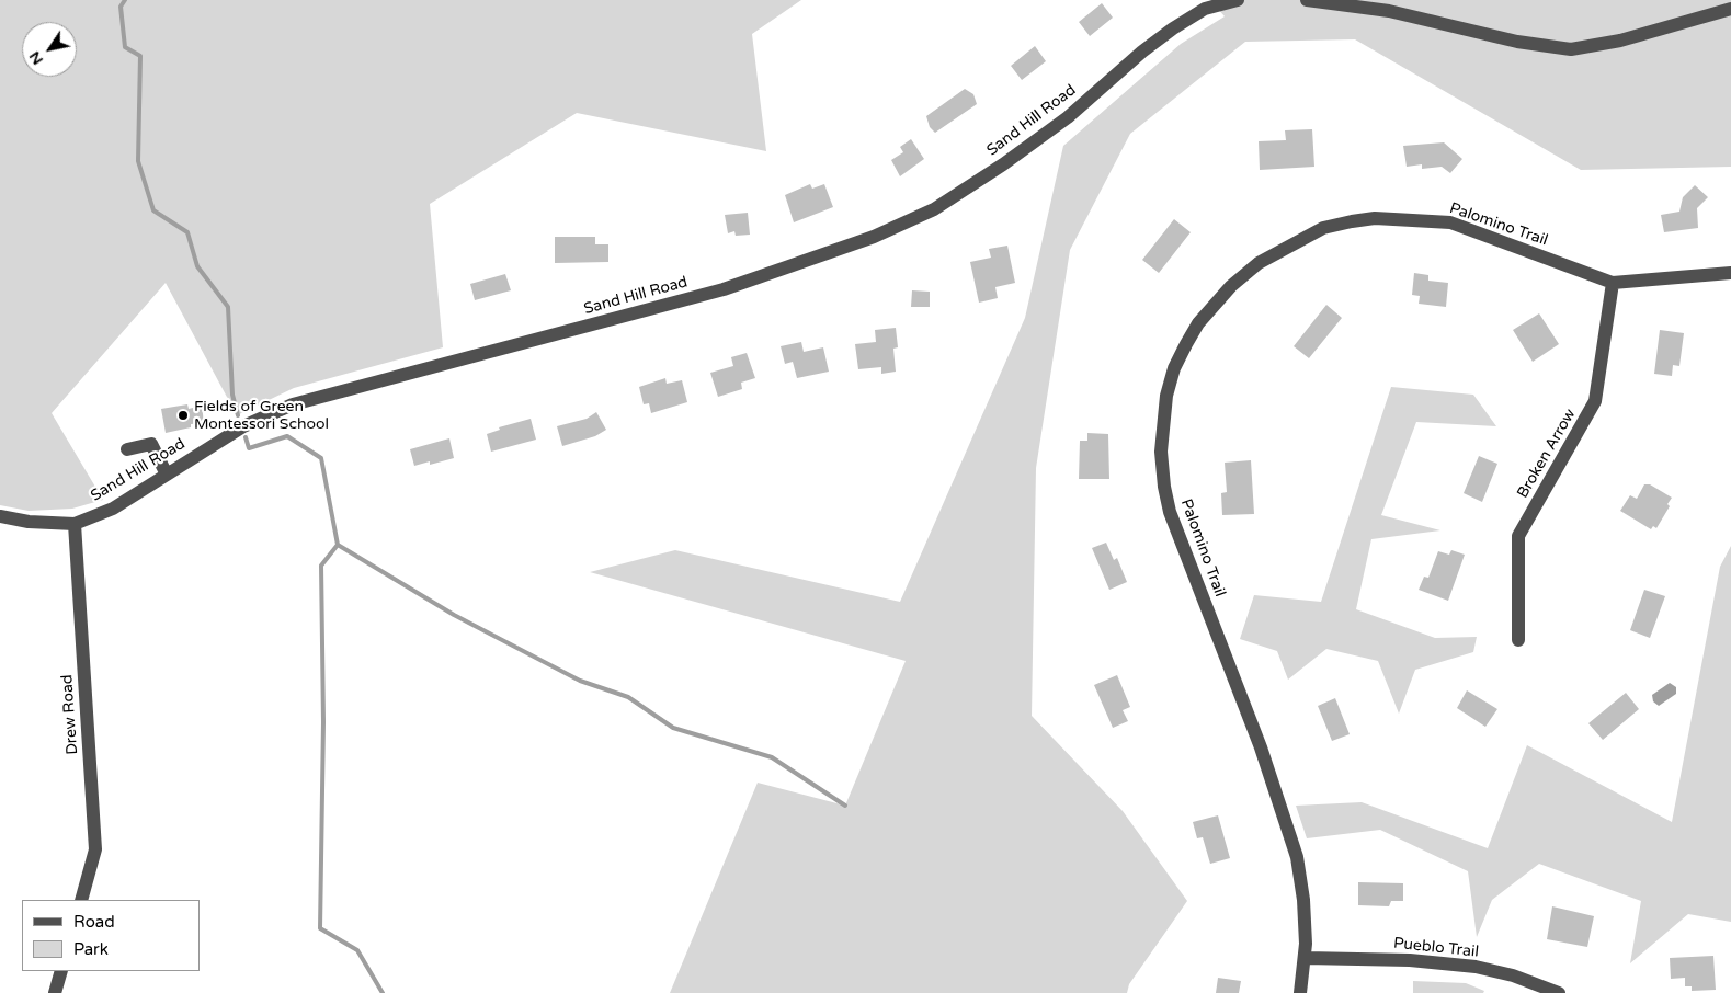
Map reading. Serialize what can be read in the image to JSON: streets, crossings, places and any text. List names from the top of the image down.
{
  "streets": {
    "street": [
      "Sand Hill Road",
      "Palomino Trail",
      "Broken Arrow",
      "Drew Road",
      "Pueblo Trail"
    ]
  },
  "crossings": [
    ["Sand Hill Road", "Drew Road"],
    ["Palomino Trail", "Broken Arrow"],
    ["Palomino Trail", "Pueblo Trail"]
  ],
  "places": ["Fields of Green Montessori School"],
  "legend": ["Road", "Park"],
  "north": "bottom left"
}
